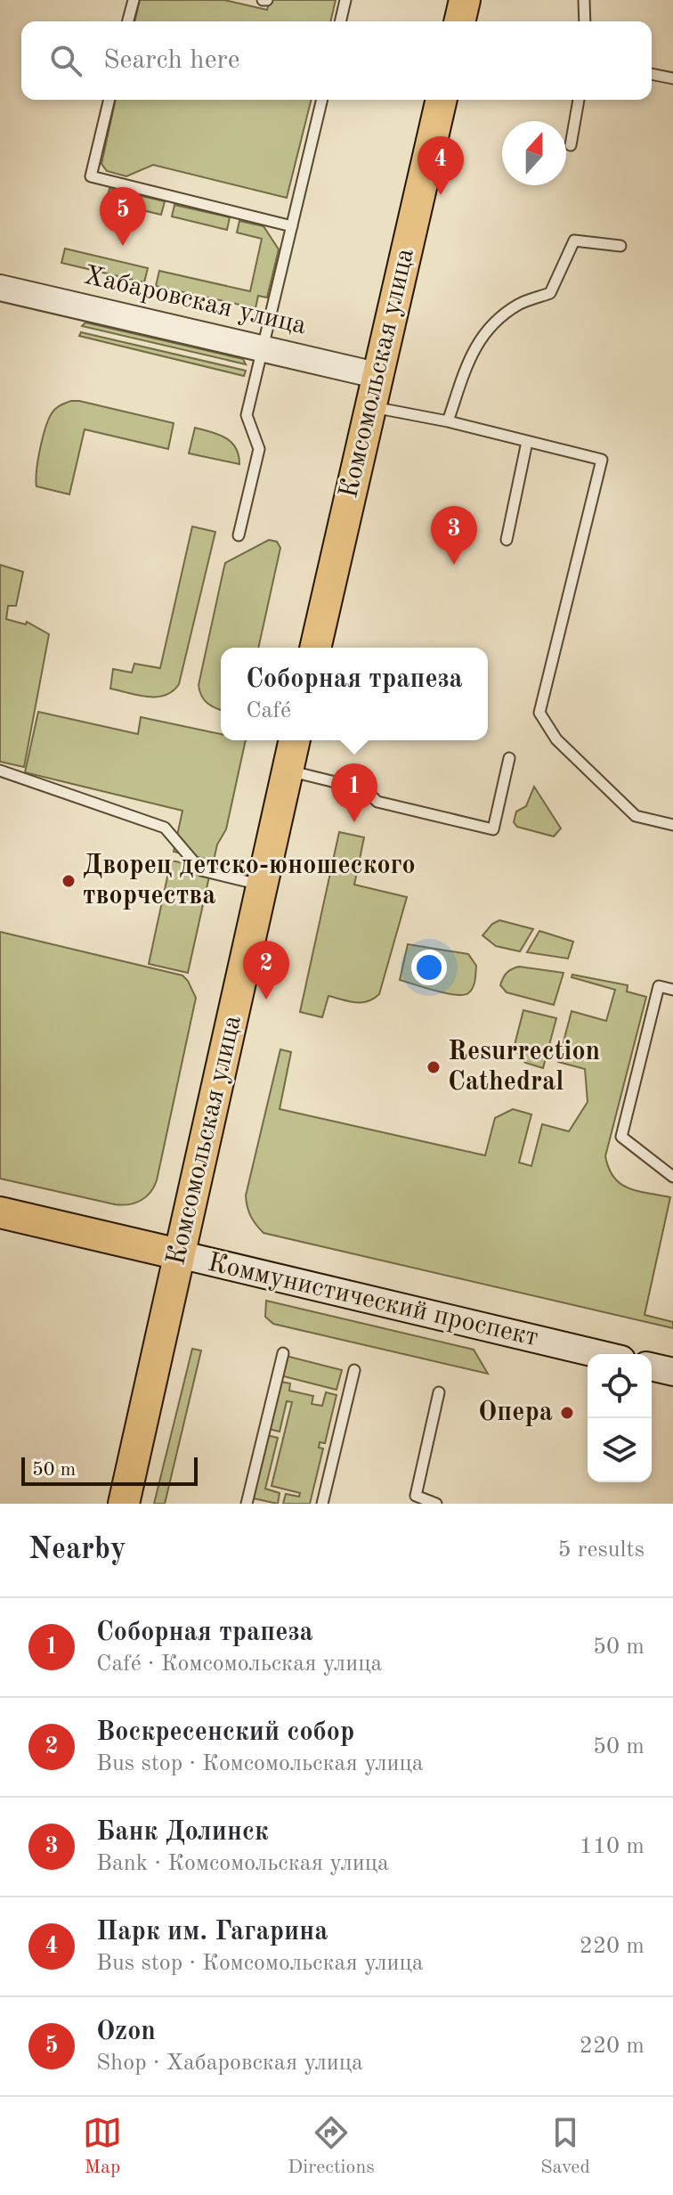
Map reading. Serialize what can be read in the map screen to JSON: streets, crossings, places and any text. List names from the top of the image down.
{
  "streets": {
    "main road": ["Комсомольская улица", "Коммунистический проспект"],
    "street": ["Хабаровская улица"]
  },
  "crossings": [
    ["Хабаровская улица", "Комсомольская улица"],
    ["Комсомольская улица", "Коммунистический проспект"]
  ],
  "places": ["Дворец детско-юношеского творчества", "Resurrection Cathedral", "Опера"],
  "scale_bar": "50 m",
  "north": "top",
  "page": {
    "search": "Search here",
    "pins": [
      "4",
      "5",
      "3",
      "1",
      "2"
    ],
    "popup": ["Соборная трапеза", "Café"],
    "scale": "50 m",
    "heading": ["Nearby", "5 results"],
    "list": [
      {
        "mark": "1",
        "name": "Соборная трапеза",
        "note": "Café · Комсомольская улица",
        "value": "50 m"
      },
      {
        "mark": "2",
        "name": "Воскресенский собор",
        "note": "Bus stop · Комсомольская улица",
        "value": "50 m"
      },
      {
        "mark": "3",
        "name": "Банк Долинск",
        "note": "Bank · Комсомольская улица",
        "value": "110 m"
      },
      {
        "mark": "4",
        "name": "Парк им. Гагарина",
        "note": "Bus stop · Комсомольская улица",
        "value": "220 m"
      },
      {
        "mark": "5",
        "name": "Ozon",
        "note": "Shop · Хабаровская улица",
        "value": "220 m"
      }
    ],
    "nav": ["Map", "Directions", "Saved"]
  }
}
